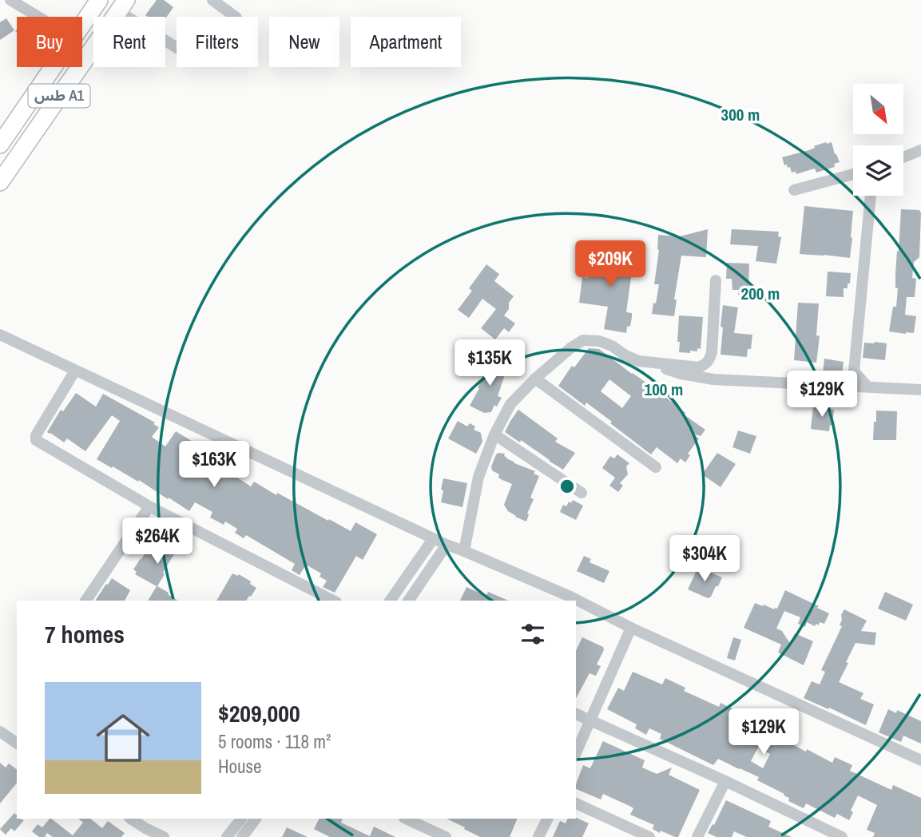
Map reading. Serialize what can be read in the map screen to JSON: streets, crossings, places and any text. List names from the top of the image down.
{
  "streets": {
    "highway": ["طس A1"]
  },
  "north": "bottom right",
  "page": {
    "chip": [
      "Buy",
      "Rent",
      "Filters",
      "New",
      "Apartment"
    ],
    "price": [
      "$209K",
      "$135K",
      "$129K",
      "$163K",
      "$264K",
      "$304K",
      "$129K"
    ],
    "heading": "7 homes",
    "list": [
      {
        "name": "$209,000",
        "note": "5 rooms · 118 m² · House"
      }
    ]
  },
  "rings": ["300 m", "200 m", "100 m"]
}
